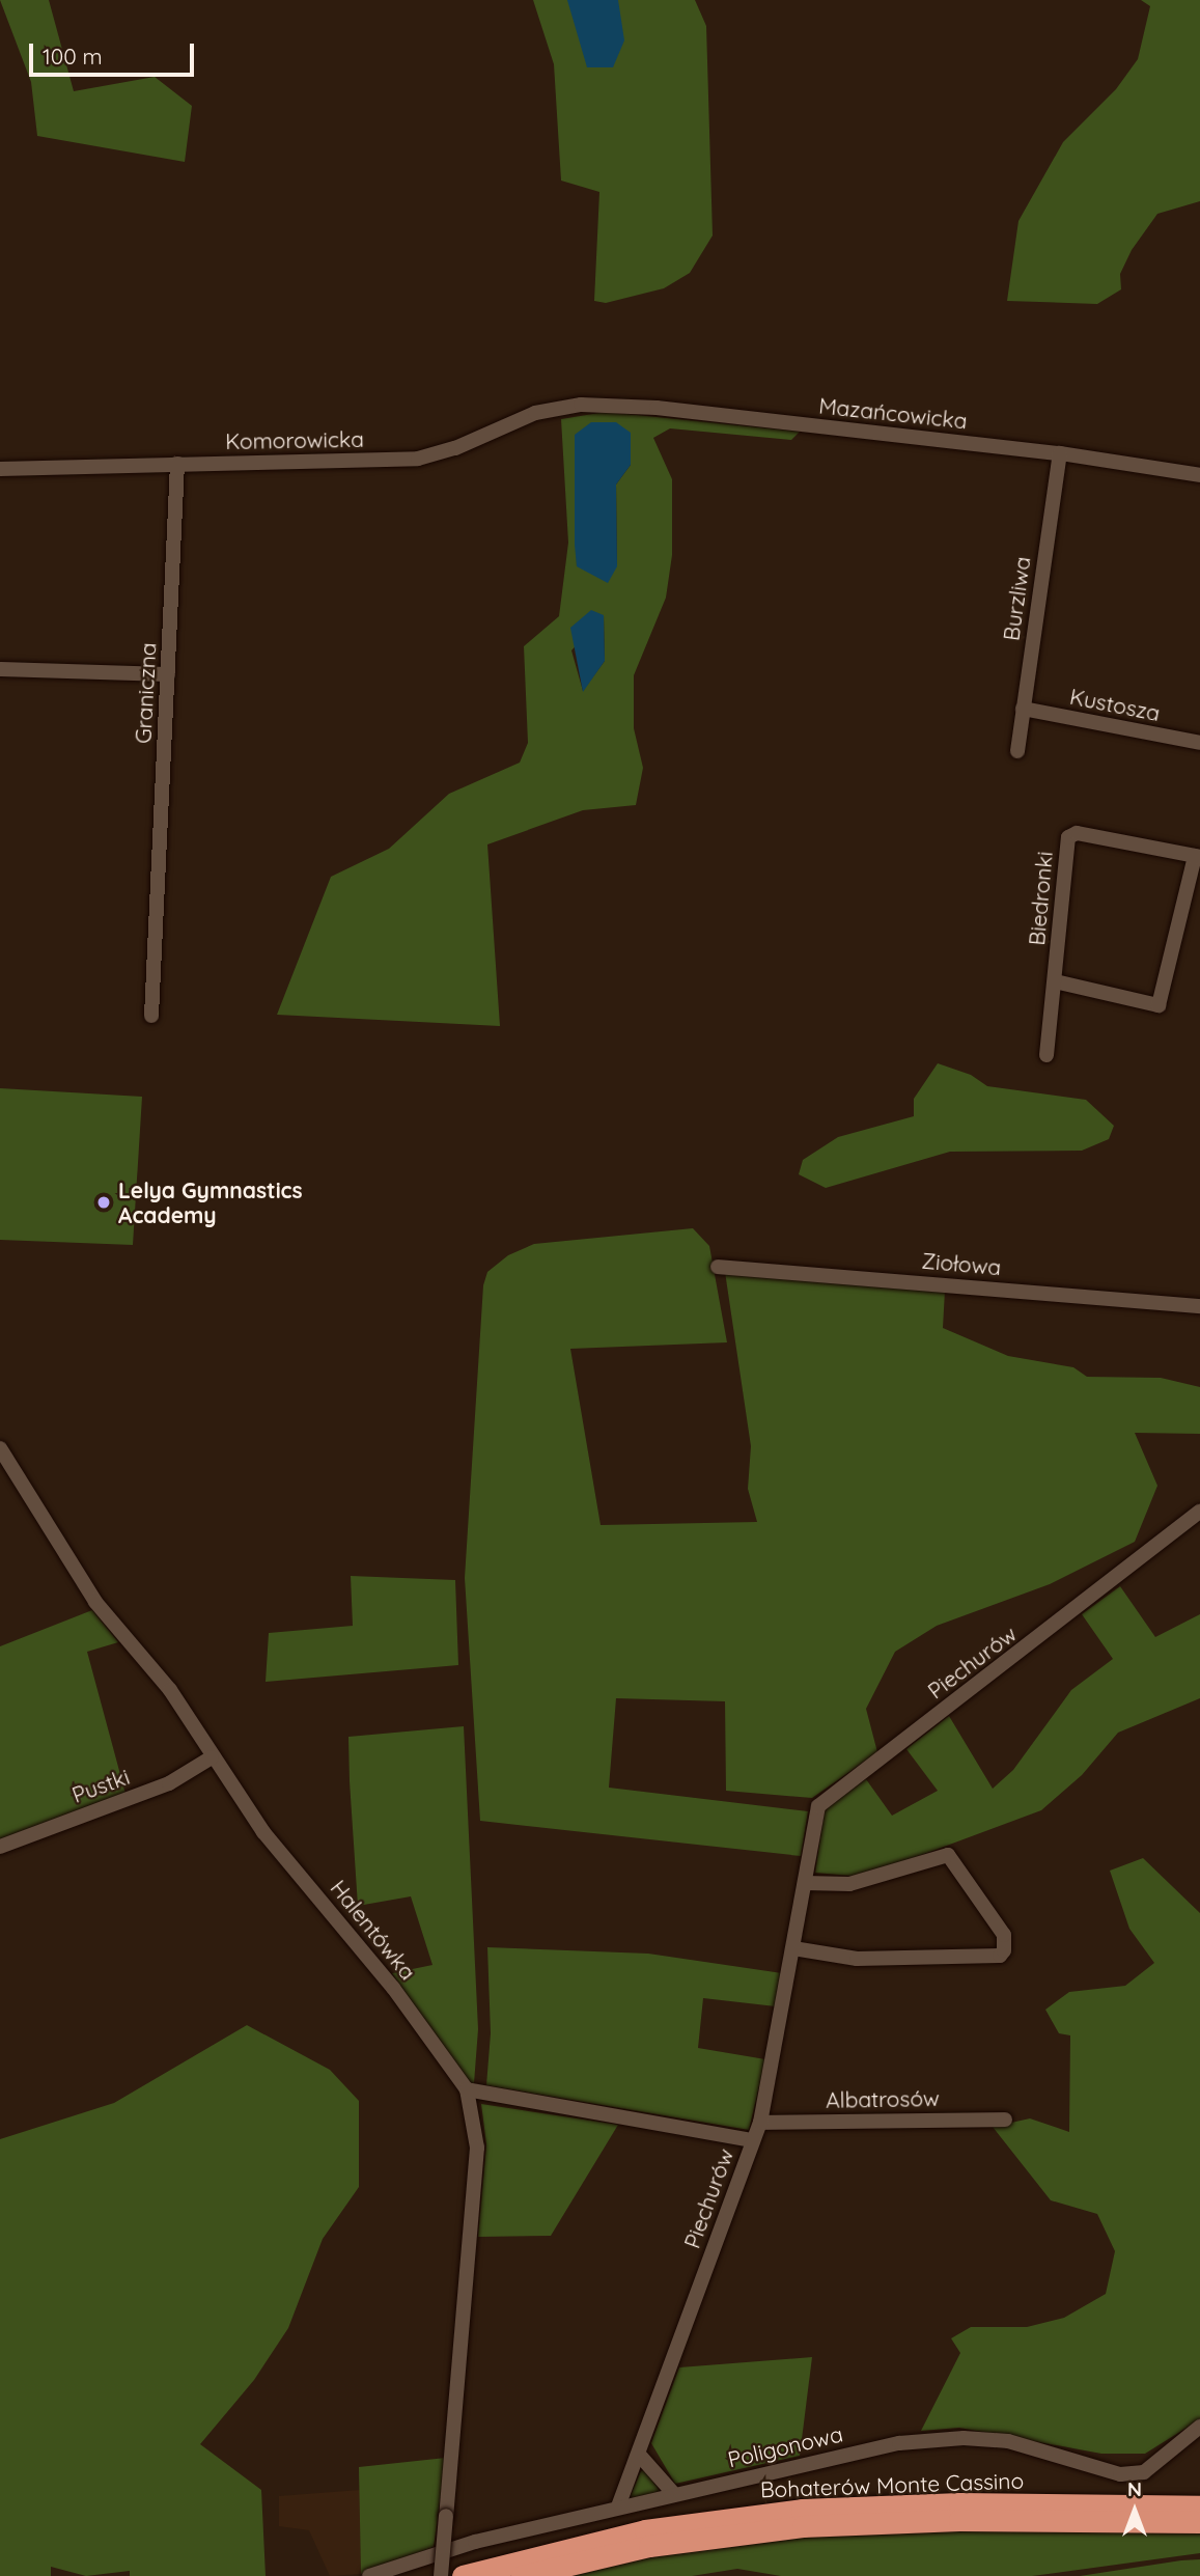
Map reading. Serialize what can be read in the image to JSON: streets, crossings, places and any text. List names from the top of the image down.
{
  "streets": {
    "highway": ["Bohaterów Monte Cassino"],
    "street": [
      "Mazańcowicka",
      "Komorowicka",
      "Burzliwa",
      "Graniczna",
      "Kustosza",
      "Biedronki",
      "Ziołowa",
      "Piechurów",
      "Pustki",
      "Halentówka",
      "Albatrosów",
      "Poligonowa"
    ]
  },
  "crossings": [
    ["Mazańcowicka", "Komorowicka"],
    ["Mazańcowicka", "Burzliwa"],
    ["Komorowicka", "Graniczna"],
    ["Burzliwa", "Kustosza"],
    ["Piechurów", "Albatrosów"],
    ["Piechurów", "Poligonowa"],
    ["Pustki", "Halentówka"]
  ],
  "places": ["Lelya Gymnastics Academy"],
  "scale_bar": "100 m",
  "north": "top"
}
